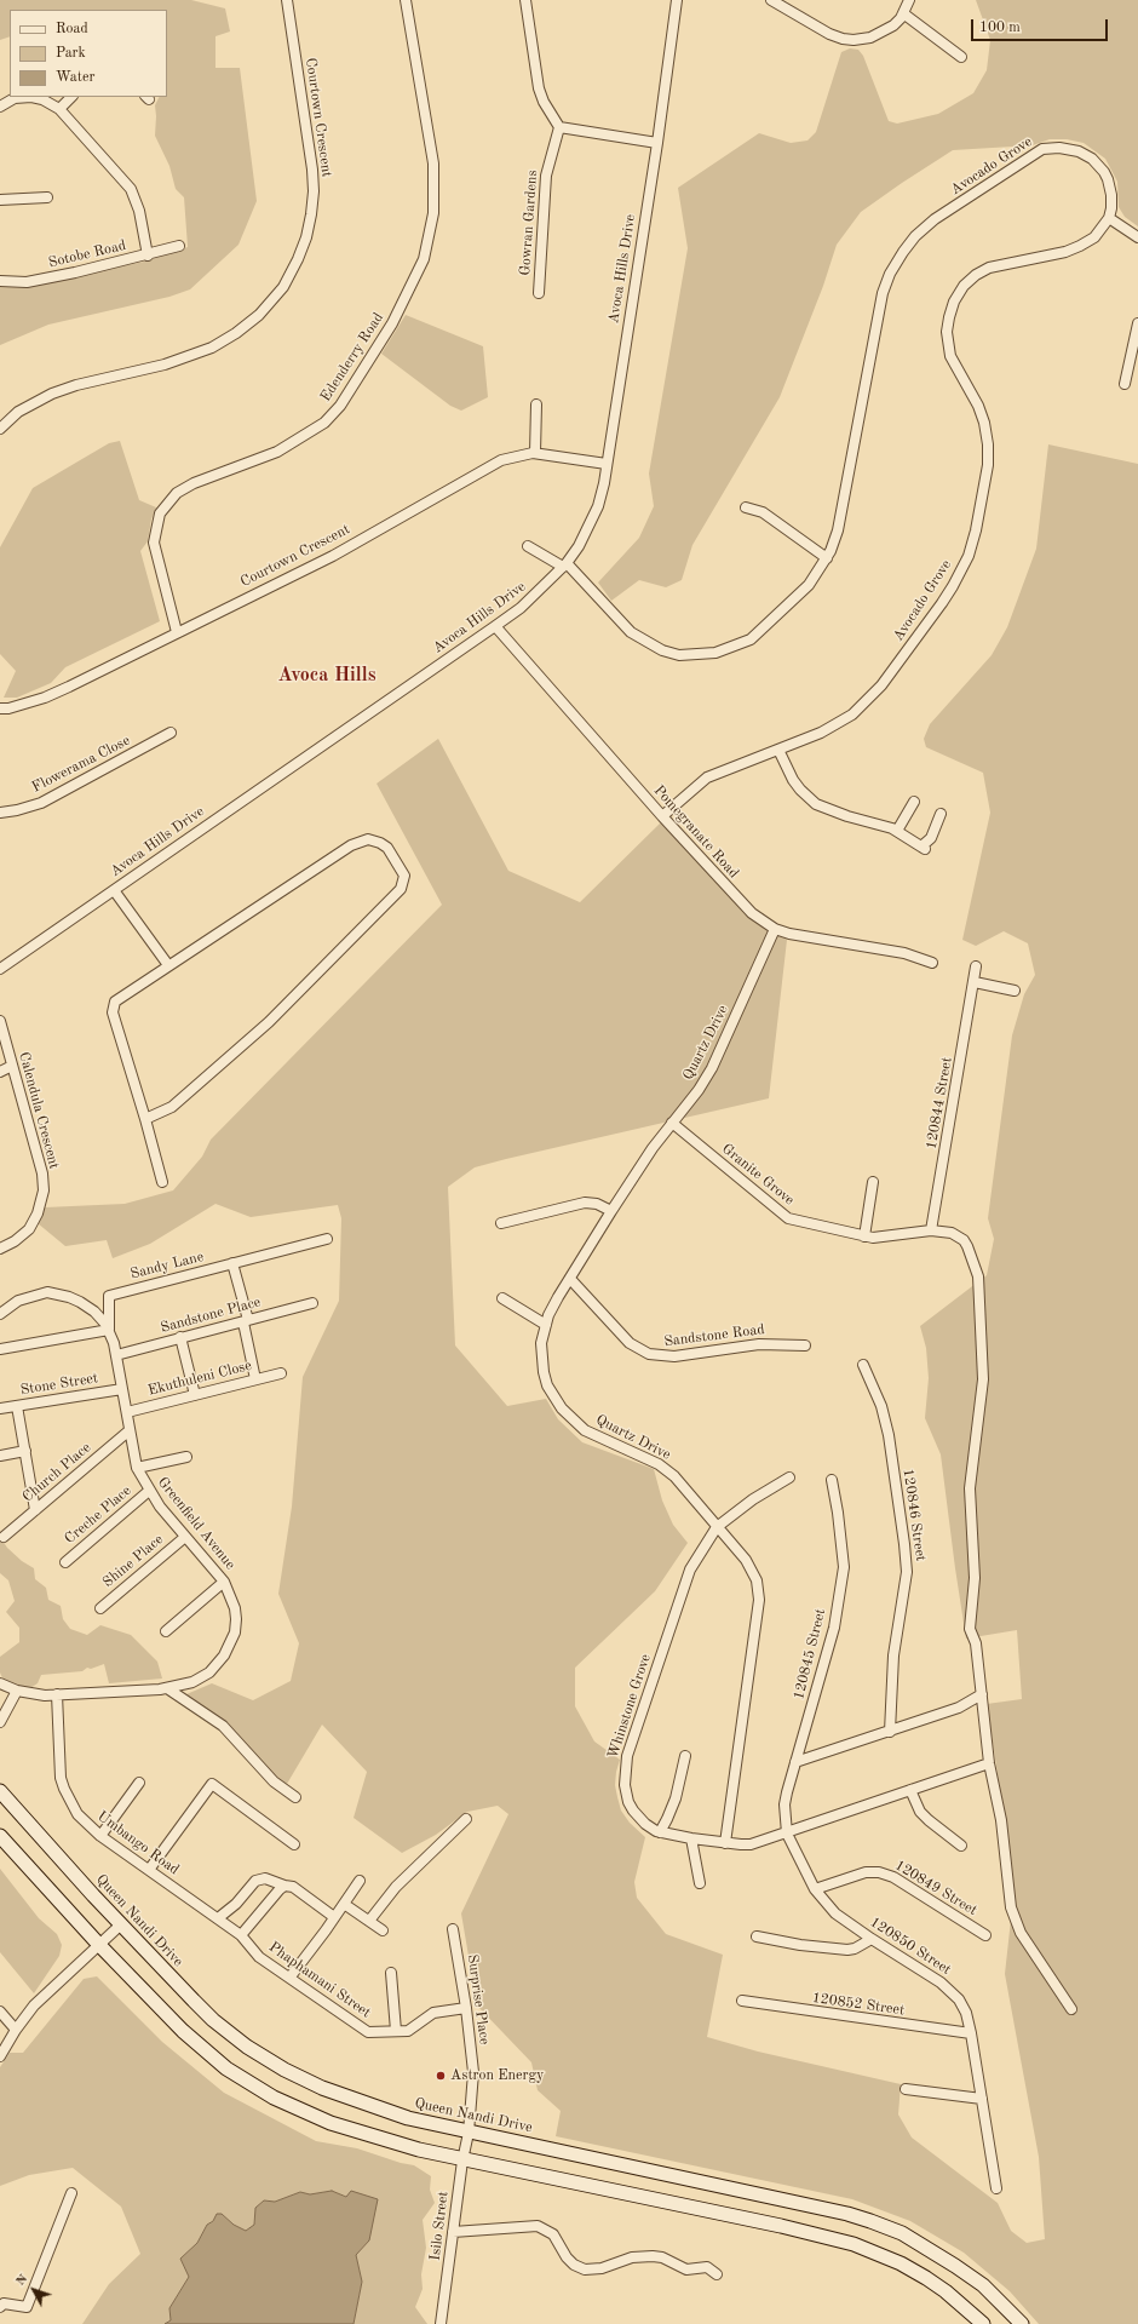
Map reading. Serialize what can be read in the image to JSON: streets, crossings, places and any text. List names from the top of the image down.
{
  "streets": {
    "main road": ["Queen Nandi Drive"],
    "street": [
      "Courtown Crescent",
      "Avocado Grove",
      "Gowran Gardens",
      "Sotobe Road",
      "Avoca Hills Drive",
      "Edenderry Road",
      "Flowerama Close",
      "Pomegranate Road",
      "Quartz Drive",
      "120844 Street",
      "Calendula Crescent",
      "Granite Grove",
      "Sandy Lane",
      "Sandstone Place",
      "Sandstone Road",
      "Ekuthuleni Close",
      "Stone Street",
      "Church Place",
      "Creche Place",
      "120846 Street",
      "Greenfield Avenue",
      "Shine Place",
      "120845 Street",
      "Whinstone Grove",
      "Umbango Road",
      "120849 Street",
      "120850 Street",
      "Phaphamani Street",
      "Surprise Place",
      "120852 Street",
      "Isilo Street"
    ]
  },
  "crossings": [
    ["Courtown Crescent", "Avoca Hills Drive"],
    ["Courtown Crescent", "Edenderry Road"],
    ["Avocado Grove", "Avoca Hills Drive"],
    ["Avocado Grove", "Pomegranate Road"],
    ["Avoca Hills Drive", "Pomegranate Road"],
    ["Pomegranate Road", "Quartz Drive"],
    ["Quartz Drive", "Granite Grove"],
    ["Quartz Drive", "Sandstone Road"],
    ["Quartz Drive", "Whinstone Grove"],
    ["120844 Street", "Granite Grove"],
    ["Sandy Lane", "Greenfield Avenue"],
    ["Sandstone Place", "Greenfield Avenue"],
    ["Ekuthuleni Close", "Greenfield Avenue"],
    ["Stone Street", "Greenfield Avenue"],
    ["Church Place", "Greenfield Avenue"],
    ["Creche Place", "Greenfield Avenue"],
    ["Greenfield Avenue", "Shine Place"],
    ["Greenfield Avenue", "Umbango Road"],
    ["120845 Street", "Whinstone Grove"],
    ["120845 Street", "120850 Street"],
    ["Whinstone Grove", "120850 Street"],
    ["Umbango Road", "Phaphamani Street"],
    ["120849 Street", "120850 Street"],
    ["Queen Nandi Drive", "Surprise Place"],
    ["Queen Nandi Drive", "Isilo Street"],
    ["120850 Street", "120852 Street"],
    ["Phaphamani Street", "Surprise Place"],
    ["Surprise Place", "Isilo Street"]
  ],
  "districts": ["Avoca Hills"],
  "places": ["Astron Energy"],
  "legend": ["Road", "Park", "Water"],
  "scale_bar": "100 m",
  "north": "top left"
}
